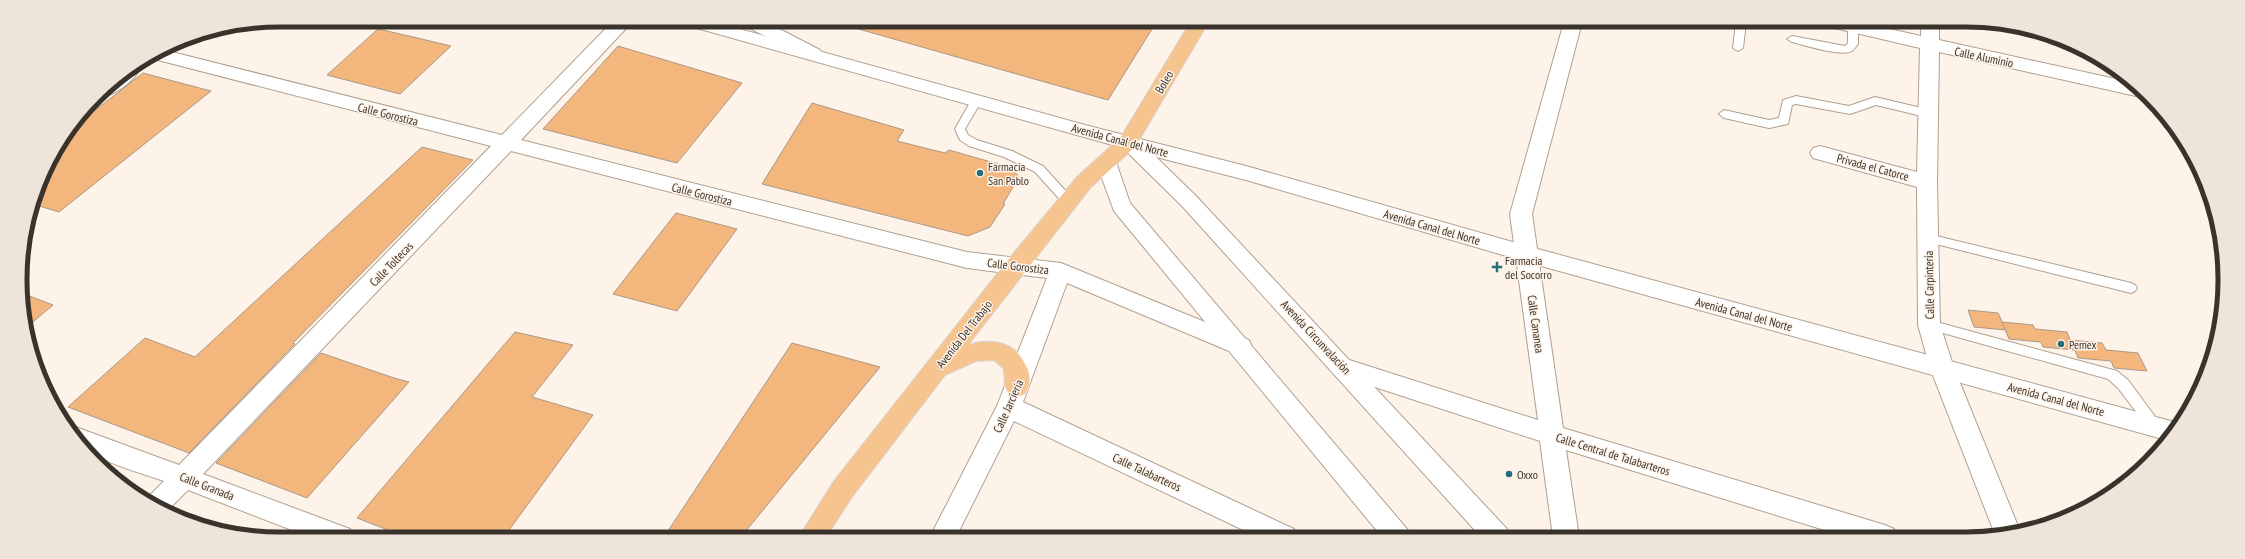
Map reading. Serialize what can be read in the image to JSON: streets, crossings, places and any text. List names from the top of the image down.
{
  "streets": {
    "main road": ["Boleo", "Avenida Del Trabajo"],
    "street": [
      "Calle Aluminio",
      "Calle Gorostiza",
      "Avenida Canal del Norte",
      "Privada el Catorce",
      "Calle Toltecas",
      "Calle Carpintería",
      "Calle Cananea",
      "Avenida Circunvalación",
      "Calle Jarciería",
      "Calle Central de Talabarteros",
      "Calle Talabarteros",
      "Calle Granada"
    ]
  },
  "crossings": [
    ["Calle Aluminio", "Calle Carpintería"],
    ["Boleo", "Avenida Canal del Norte"],
    ["Boleo", "Avenida Del Trabajo"],
    ["Boleo", "Avenida Circunvalación"],
    ["Calle Gorostiza", "Calle Toltecas"],
    ["Calle Gorostiza", "Avenida Del Trabajo"],
    ["Calle Gorostiza", "Calle Jarciería"],
    ["Avenida Canal del Norte", "Calle Carpintería"],
    ["Avenida Canal del Norte", "Calle Cananea"],
    ["Avenida Canal del Norte", "Avenida Del Trabajo"],
    ["Avenida Canal del Norte", "Avenida Circunvalación"],
    ["Privada el Catorce", "Calle Carpintería"],
    ["Calle Toltecas", "Calle Granada"],
    ["Calle Cananea", "Calle Central de Talabarteros"],
    ["Avenida Del Trabajo", "Avenida Circunvalación"],
    ["Avenida Circunvalación", "Calle Central de Talabarteros"],
    ["Calle Jarciería", "Calle Talabarteros"]
  ],
  "places": {
    "other": ["Farmacia San Pablo", "Pemex", "Oxxo"],
    "health": ["Farmacia del Socorro"]
  }
}
